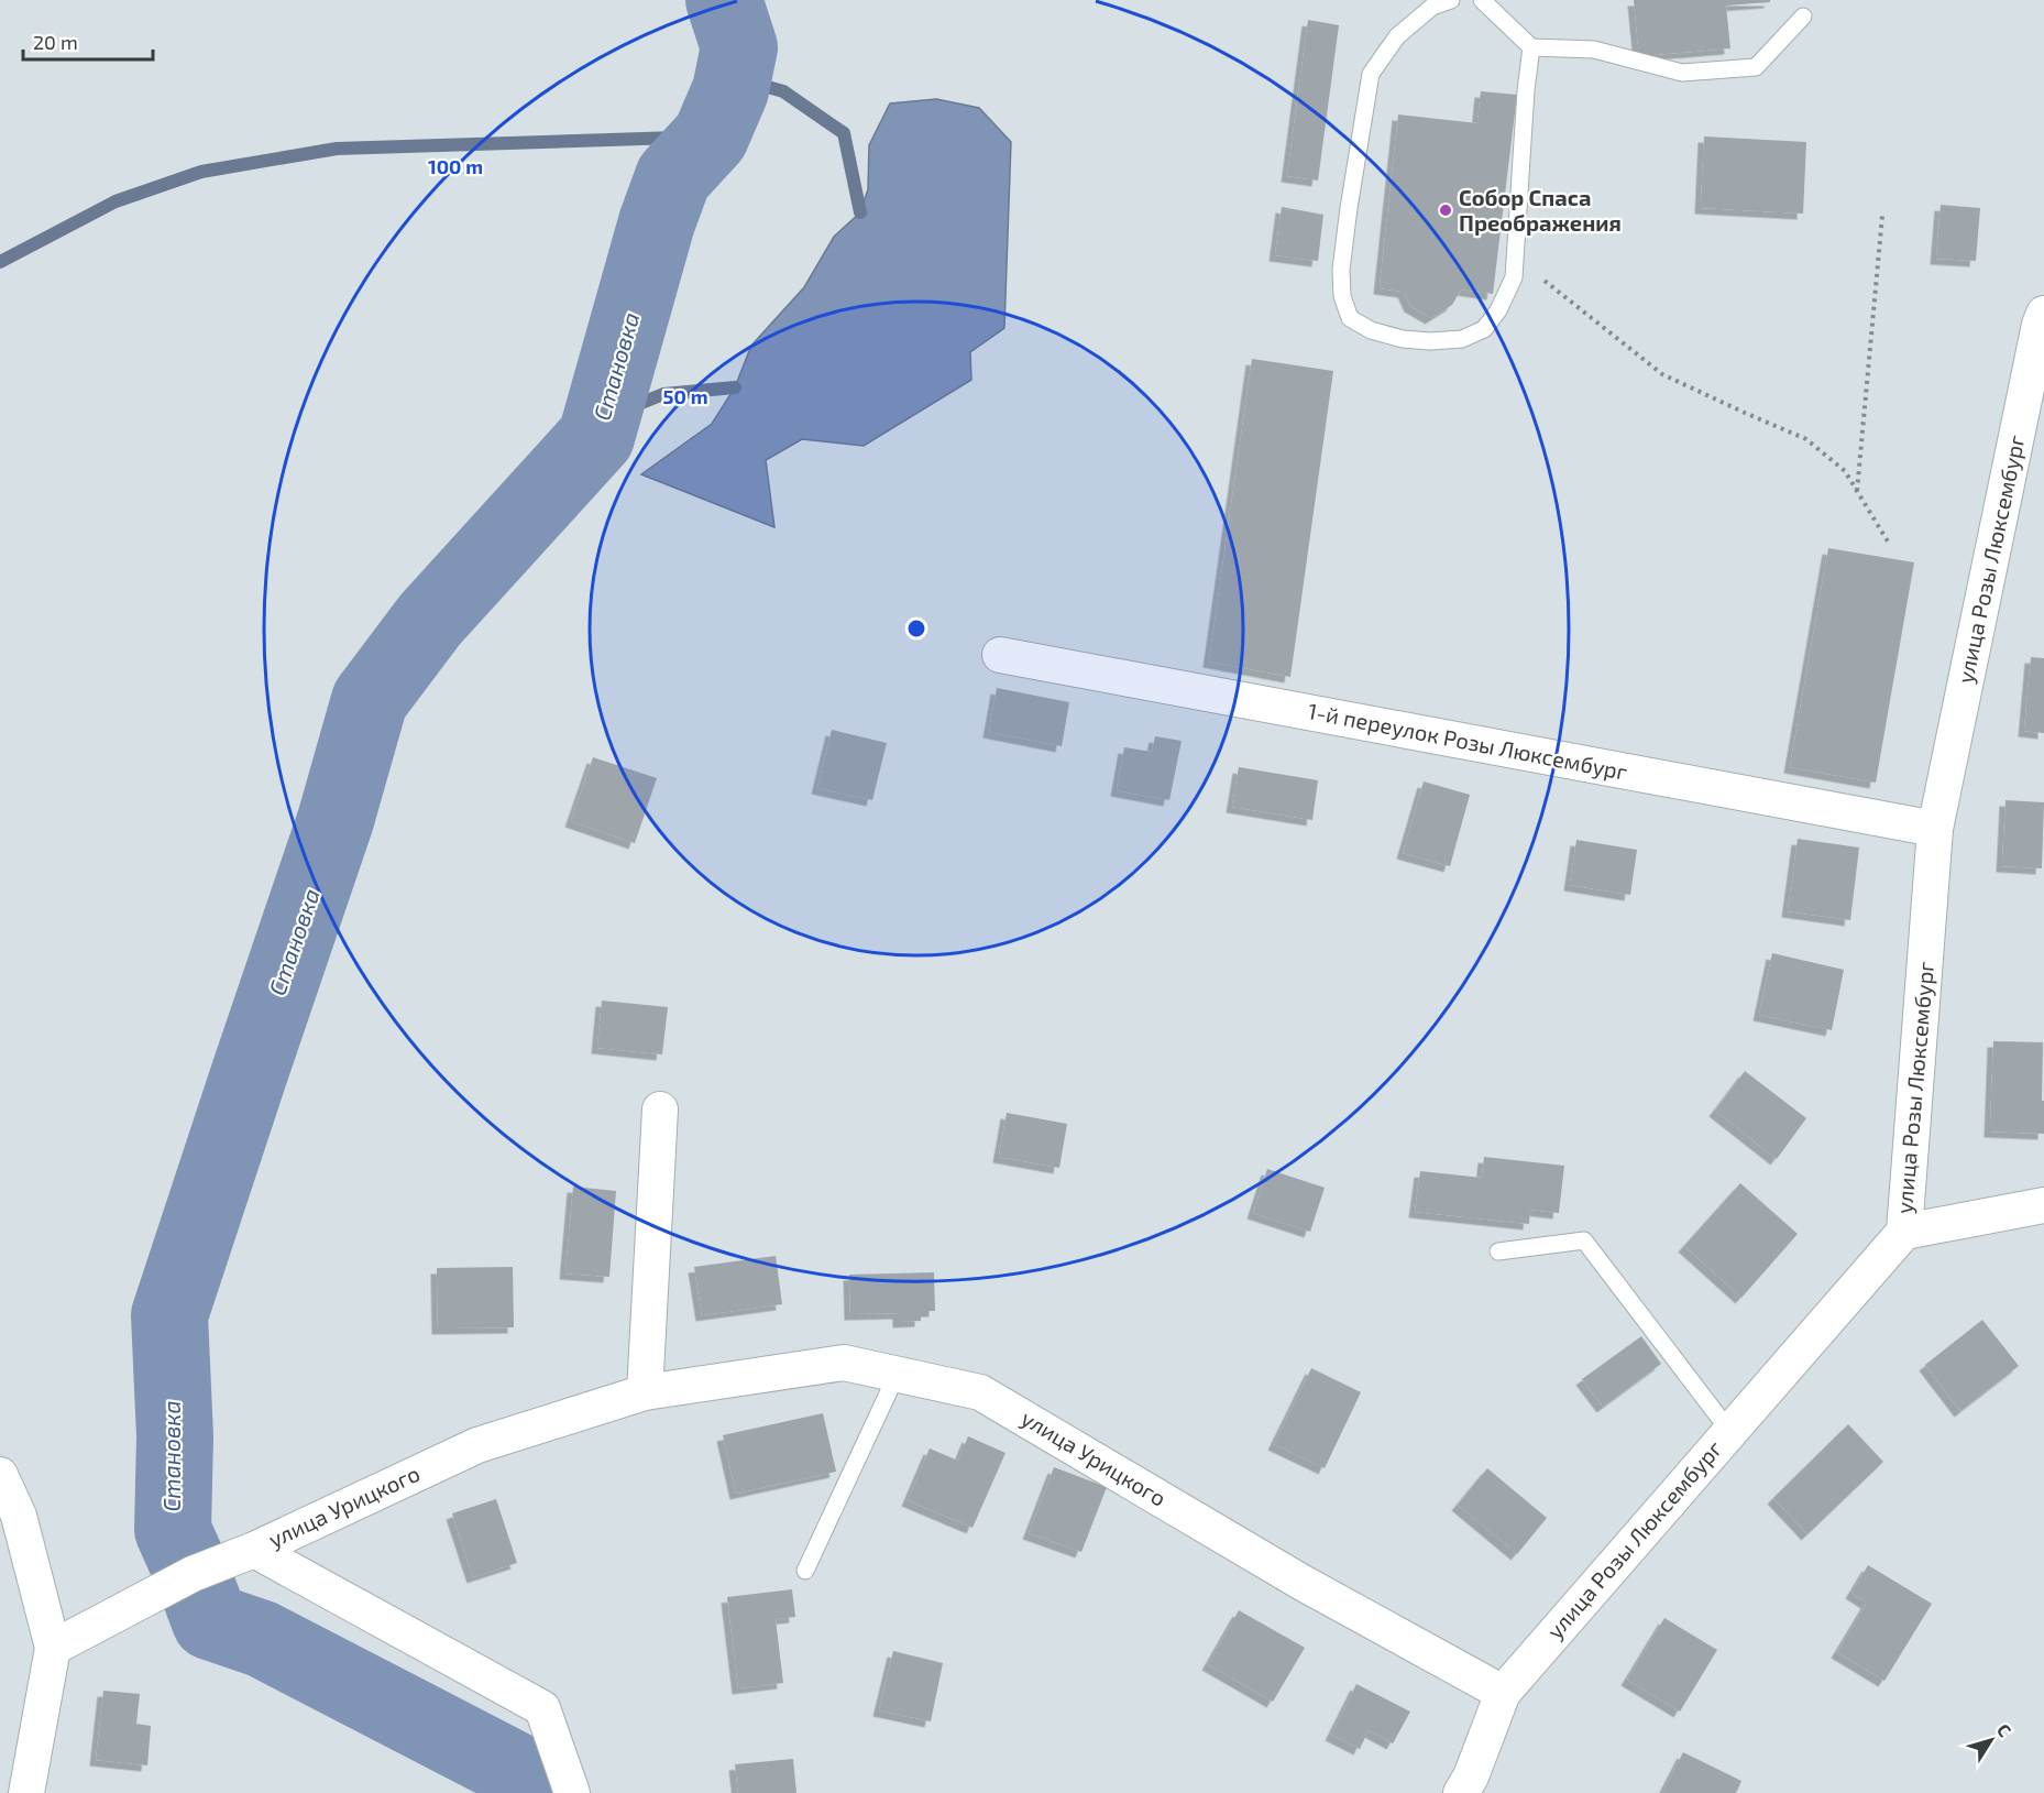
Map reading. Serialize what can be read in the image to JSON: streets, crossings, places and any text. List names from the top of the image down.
{
  "streets": {
    "street": ["улица Розы Люксембург", "1-й переулок Розы Люксембург", "улица Урицкого"]
  },
  "crossings": [
    ["улица Розы Люксембург", "1-й переулок Розы Люксембург"],
    ["улица Розы Люксембург", "улица Урицкого"]
  ],
  "water": ["Становка"],
  "places": ["Собор Спаса Преображения"],
  "scale_bar": "20 m",
  "north": "top right",
  "rings": ["100 m", "50 m"]
}
